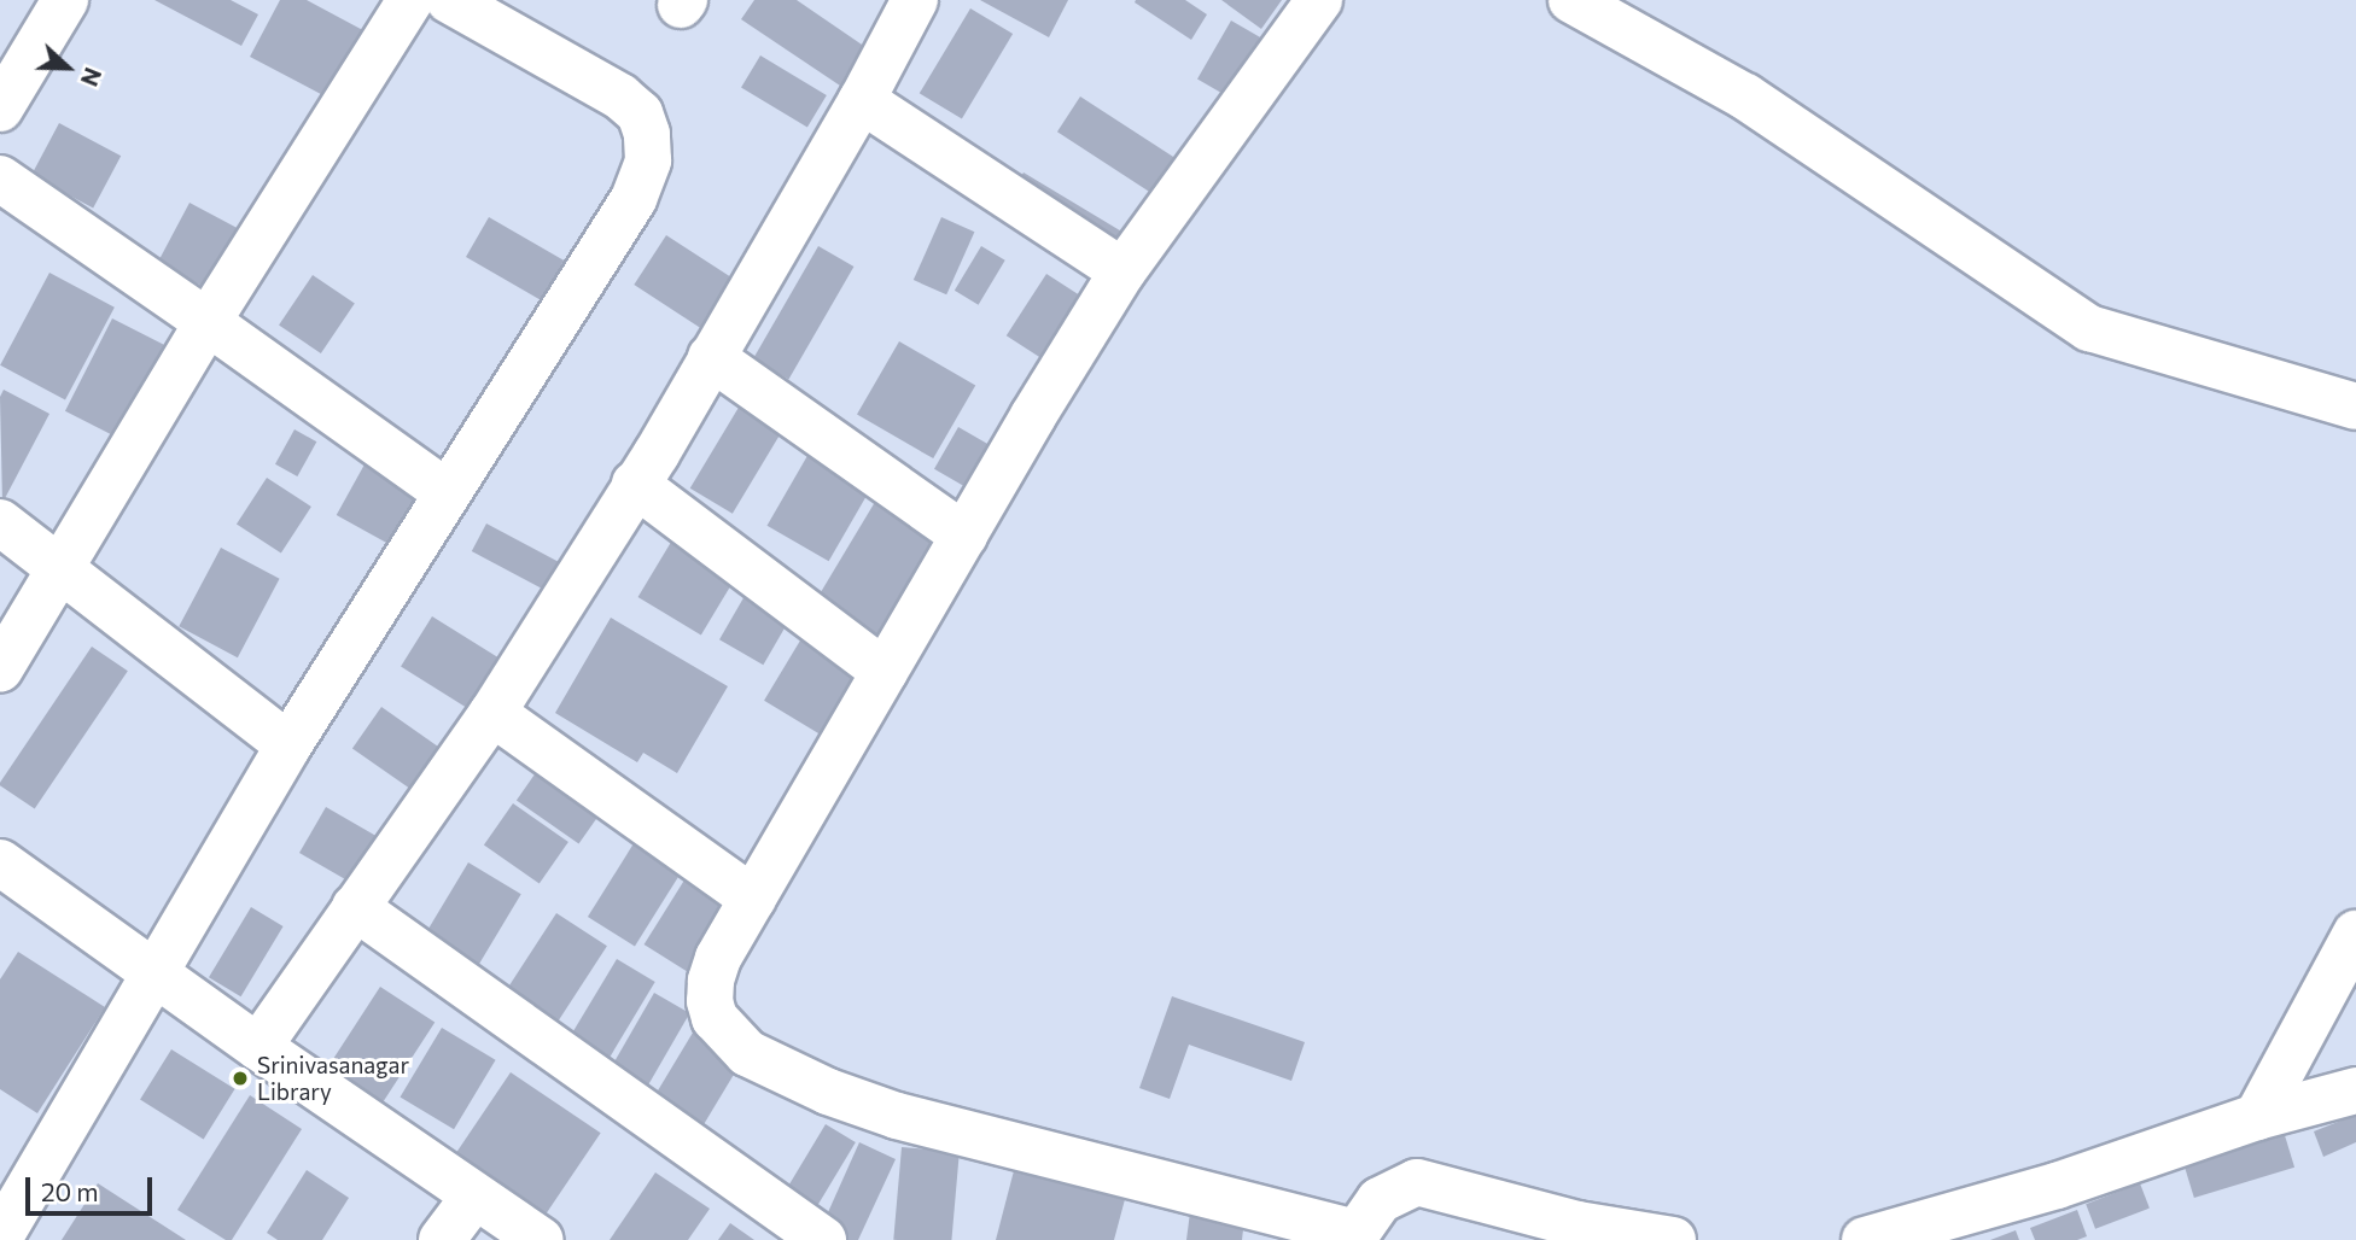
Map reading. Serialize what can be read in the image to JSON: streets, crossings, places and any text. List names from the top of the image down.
{
  "places": ["Srinivasanagar Library"],
  "scale_bar": "20 m",
  "north": "right"
}
